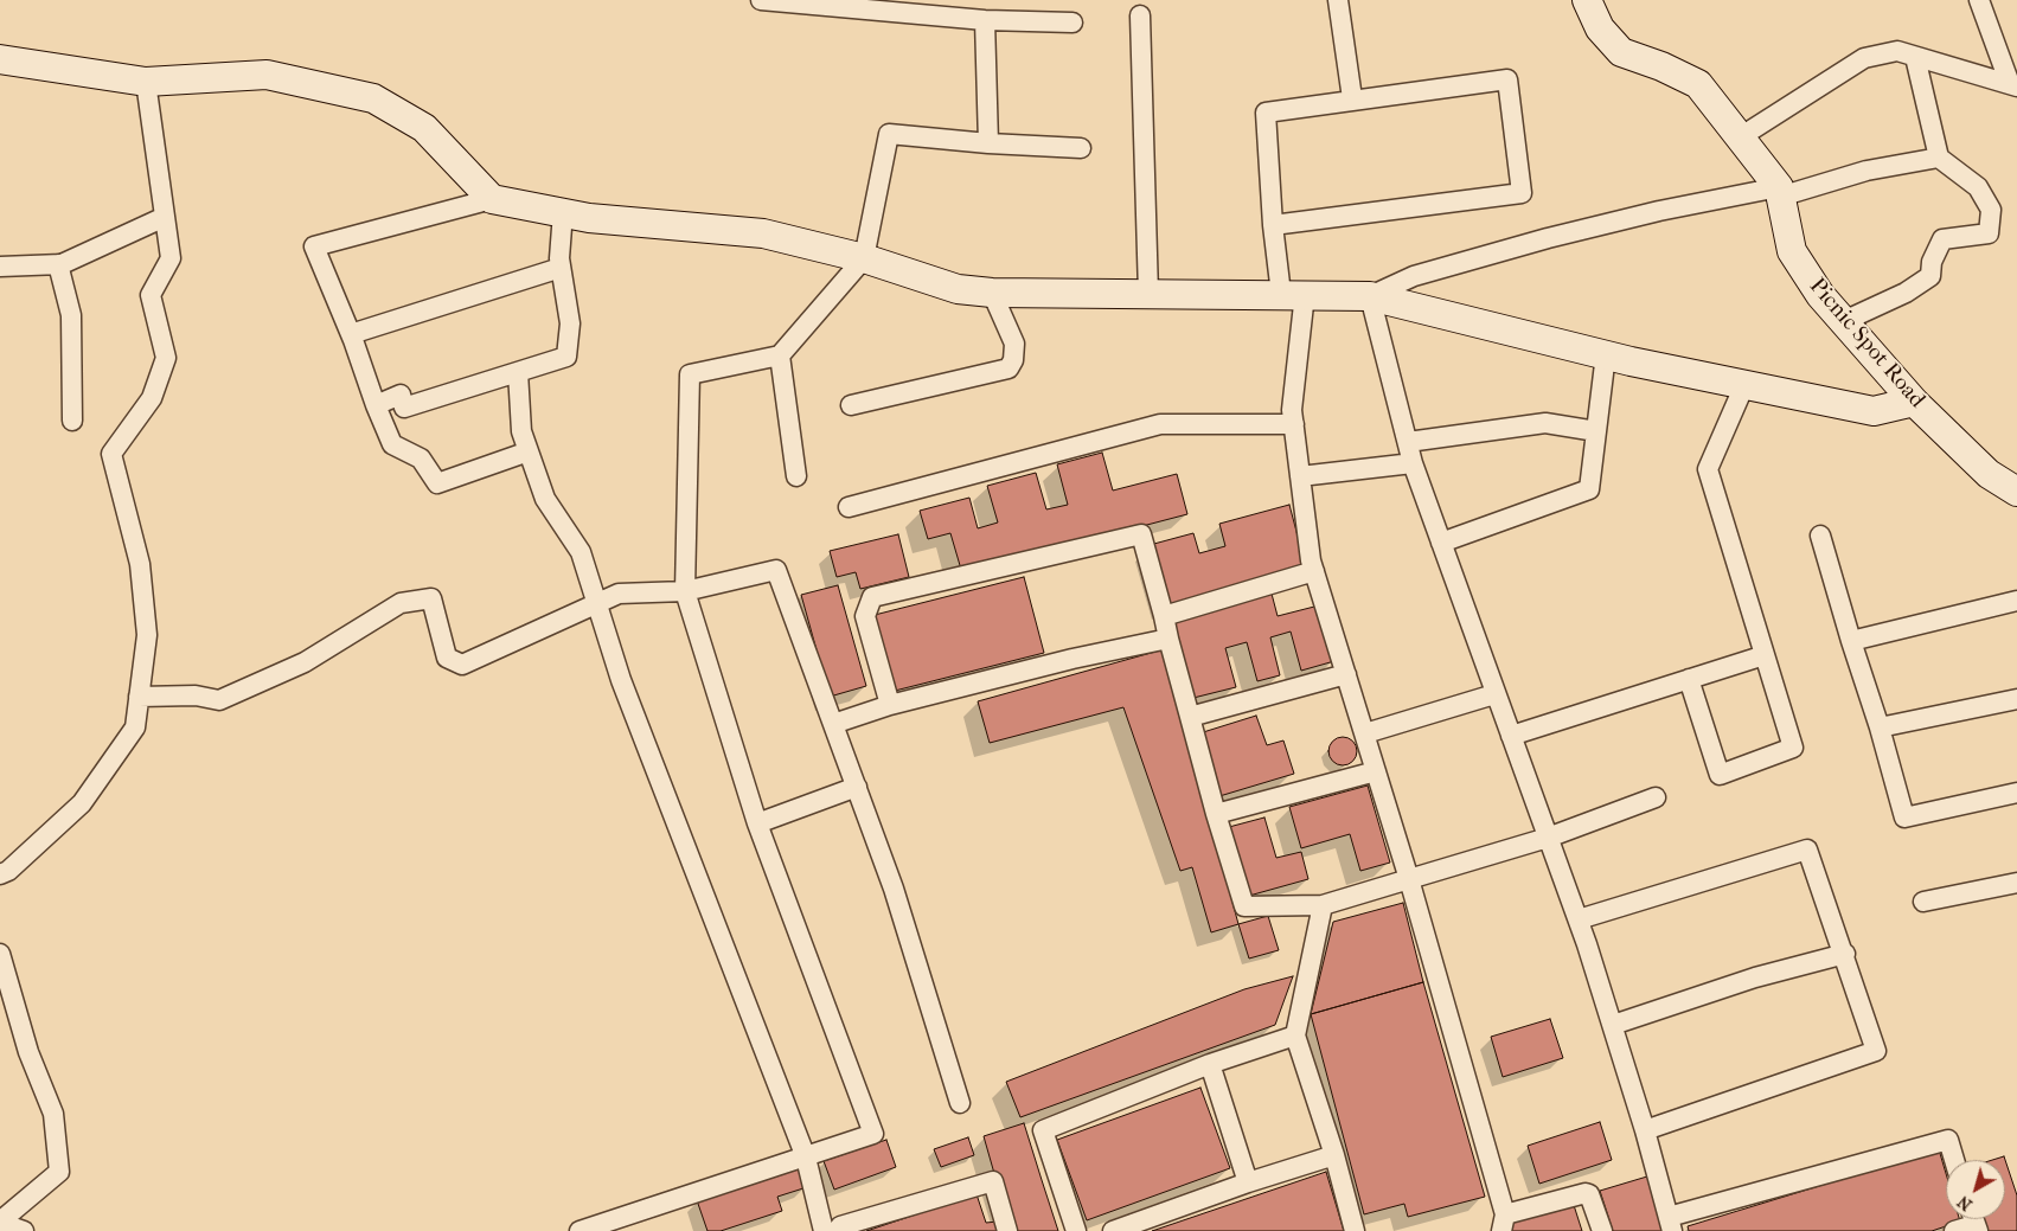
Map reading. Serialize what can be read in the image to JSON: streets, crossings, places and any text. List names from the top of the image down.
{
  "streets": {
    "street": ["Picnic Spot Road"]
  },
  "north": "bottom left"
}
